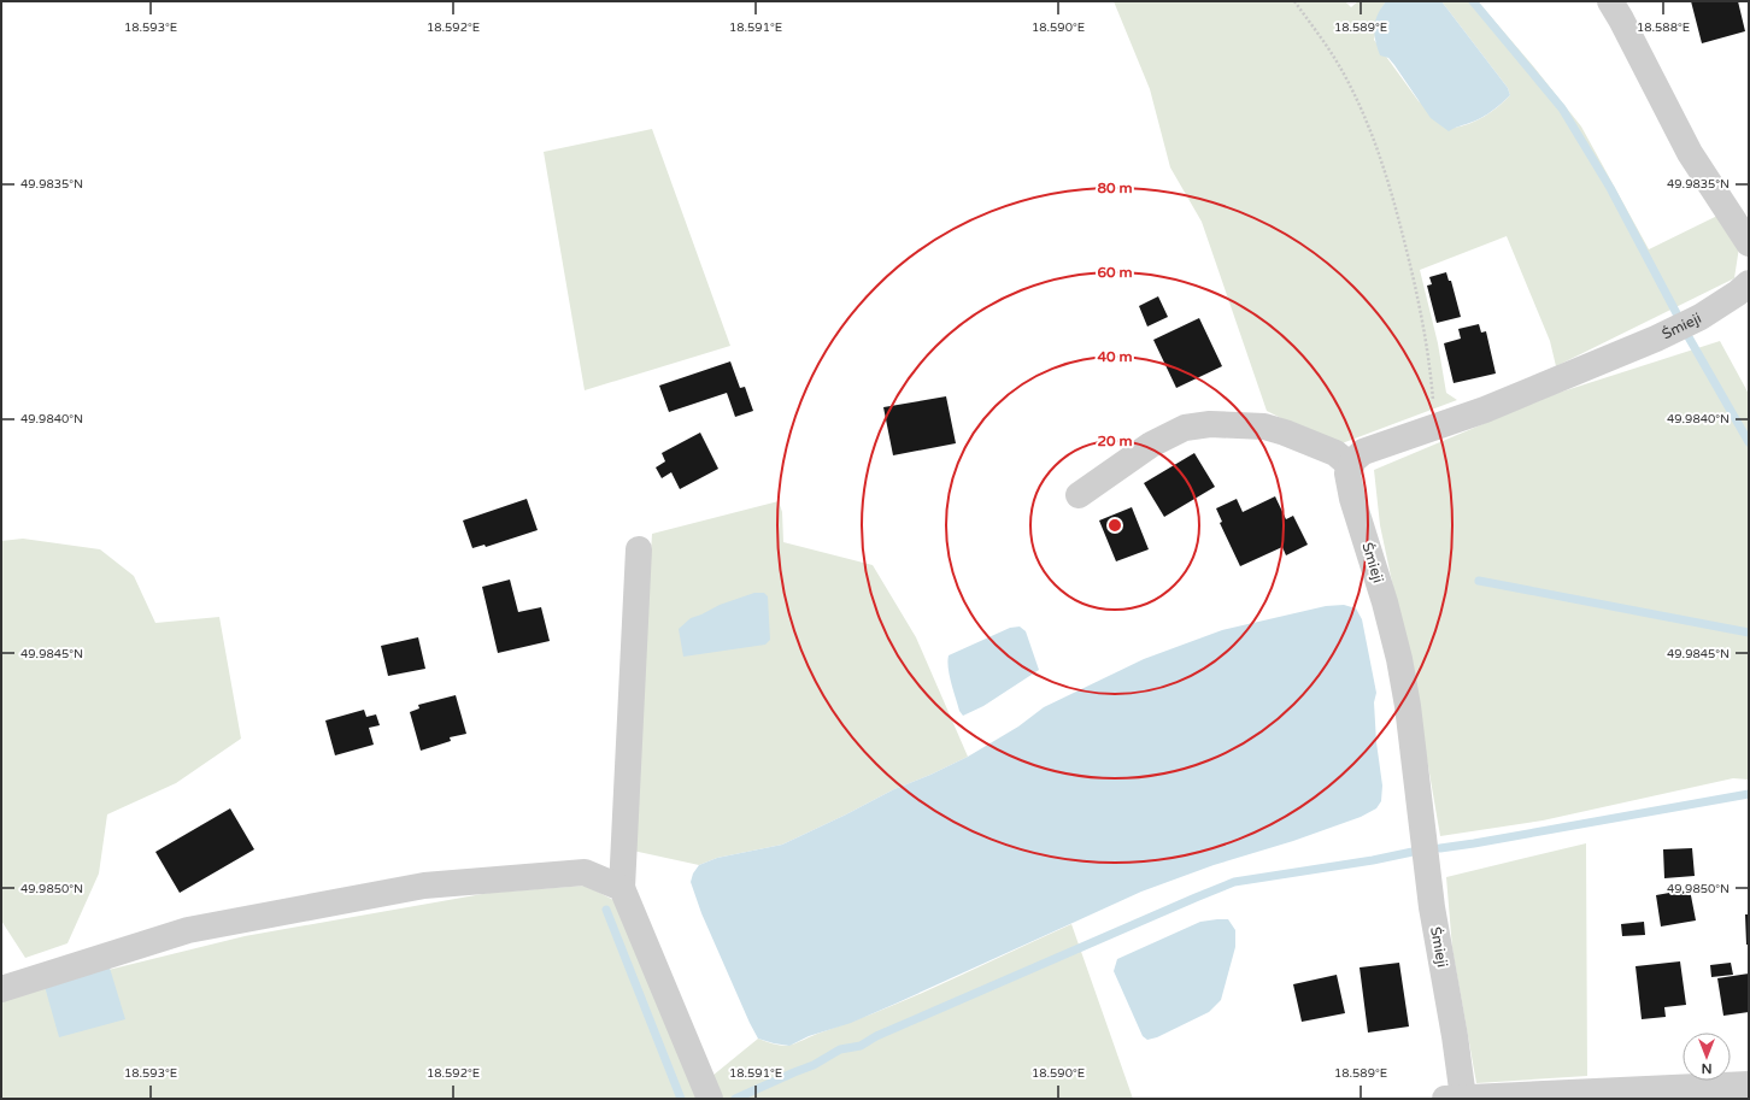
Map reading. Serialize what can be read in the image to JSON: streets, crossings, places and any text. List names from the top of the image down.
{
  "streets": {
    "street": ["Śmieji"]
  },
  "north": "bottom",
  "coordinates": [
    "18.593°E",
    "18.592°E",
    "18.591°E",
    "18.590°E",
    "18.589°E",
    "18.588°E",
    "49.9835°N",
    "49.9840°N",
    "49.9845°N",
    "49.9850°N"
  ],
  "rings": [
    "80 m",
    "60 m",
    "40 m",
    "20 m"
  ]
}
